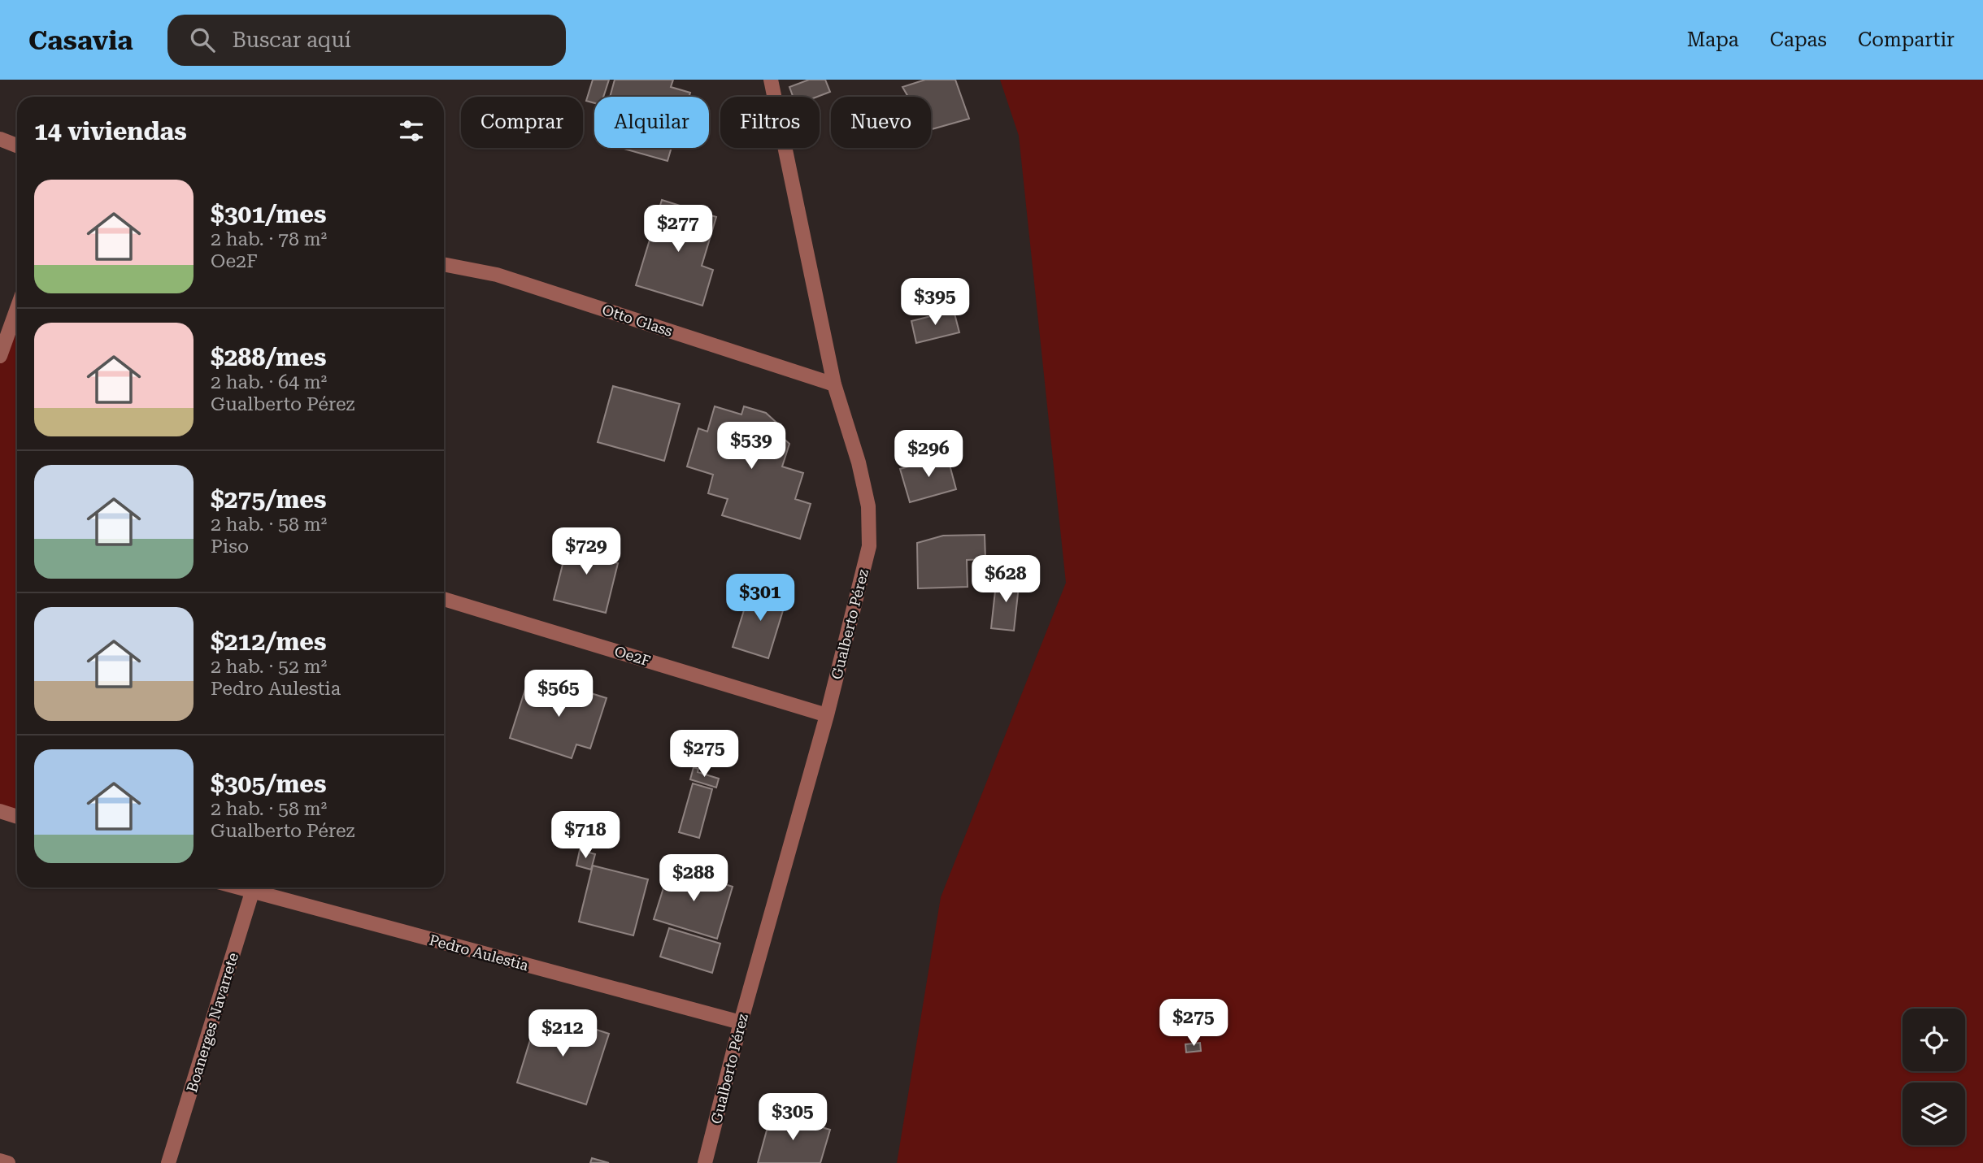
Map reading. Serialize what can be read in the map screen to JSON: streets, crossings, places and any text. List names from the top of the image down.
{
  "streets": {
    "street": [
      "Otto Glass",
      "Gualberto Pérez",
      "Oe2F",
      "Pedro Aulestia",
      "Boanerges Navarrete"
    ]
  },
  "crossings": [
    ["Otto Glass", "Gualberto Pérez"],
    ["Gualberto Pérez", "Oe2F"],
    ["Gualberto Pérez", "Pedro Aulestia"],
    ["Pedro Aulestia", "Boanerges Navarrete"]
  ],
  "page": {
    "header": "Casavia",
    "search": "Buscar aquí",
    "nav": ["Mapa", "Capas", "Compartir"],
    "chip": [
      "Comprar",
      "Alquilar",
      "Filtros",
      "Nuevo"
    ],
    "heading": "14 viviendas",
    "list": [
      {
        "name": "$301/mes",
        "note": "2 hab. · 78 m² · Oe2F"
      },
      {
        "name": "$288/mes",
        "note": "2 hab. · 64 m² · Gualberto Pérez"
      },
      {
        "name": "$275/mes",
        "note": "2 hab. · 58 m² · Piso"
      },
      {
        "name": "$212/mes",
        "note": "2 hab. · 52 m² · Pedro Aulestia"
      },
      {
        "name": "$305/mes",
        "note": "2 hab. · 58 m² · Gualberto Pérez"
      }
    ],
    "price": [
      "$277",
      "$395",
      "$539",
      "$296",
      "$729",
      "$628",
      "$301",
      "$565",
      "$275",
      "$718",
      "$288",
      "$275",
      "$212",
      "$305"
    ]
  }
}
